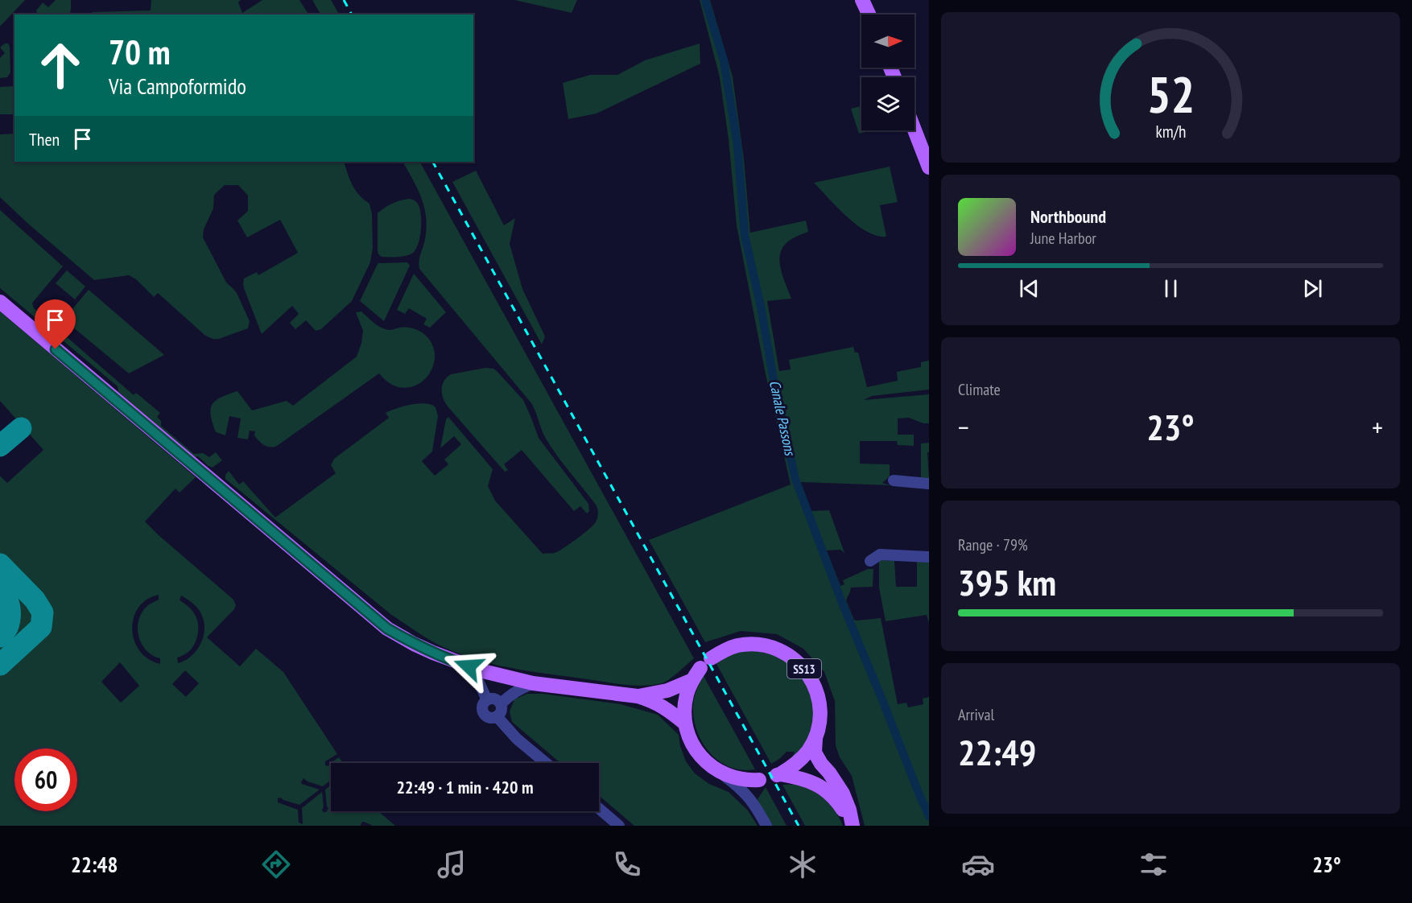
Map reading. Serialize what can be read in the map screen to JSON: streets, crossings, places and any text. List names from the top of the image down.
{
  "streets": {
    "main road": ["SS13"]
  },
  "water": ["Canale Passons"],
  "north": "right",
  "page": {
    "turn": ["70 m", "Via Campoformido"],
    "then": "Then",
    "song": ["Northbound", "June Harbor"],
    "tile": [
      "Climate",
      ["Range · 79%", "395 km"],
      ["Arrival", "22:49"]
    ],
    "heat": ["−", "23°", "+"],
    "limit": "60",
    "trip": "22:49 · 1 min · 420 m",
    "tabs": ["22:48", "23°"],
    "gauge": ["52", "km/h"]
  }
}
